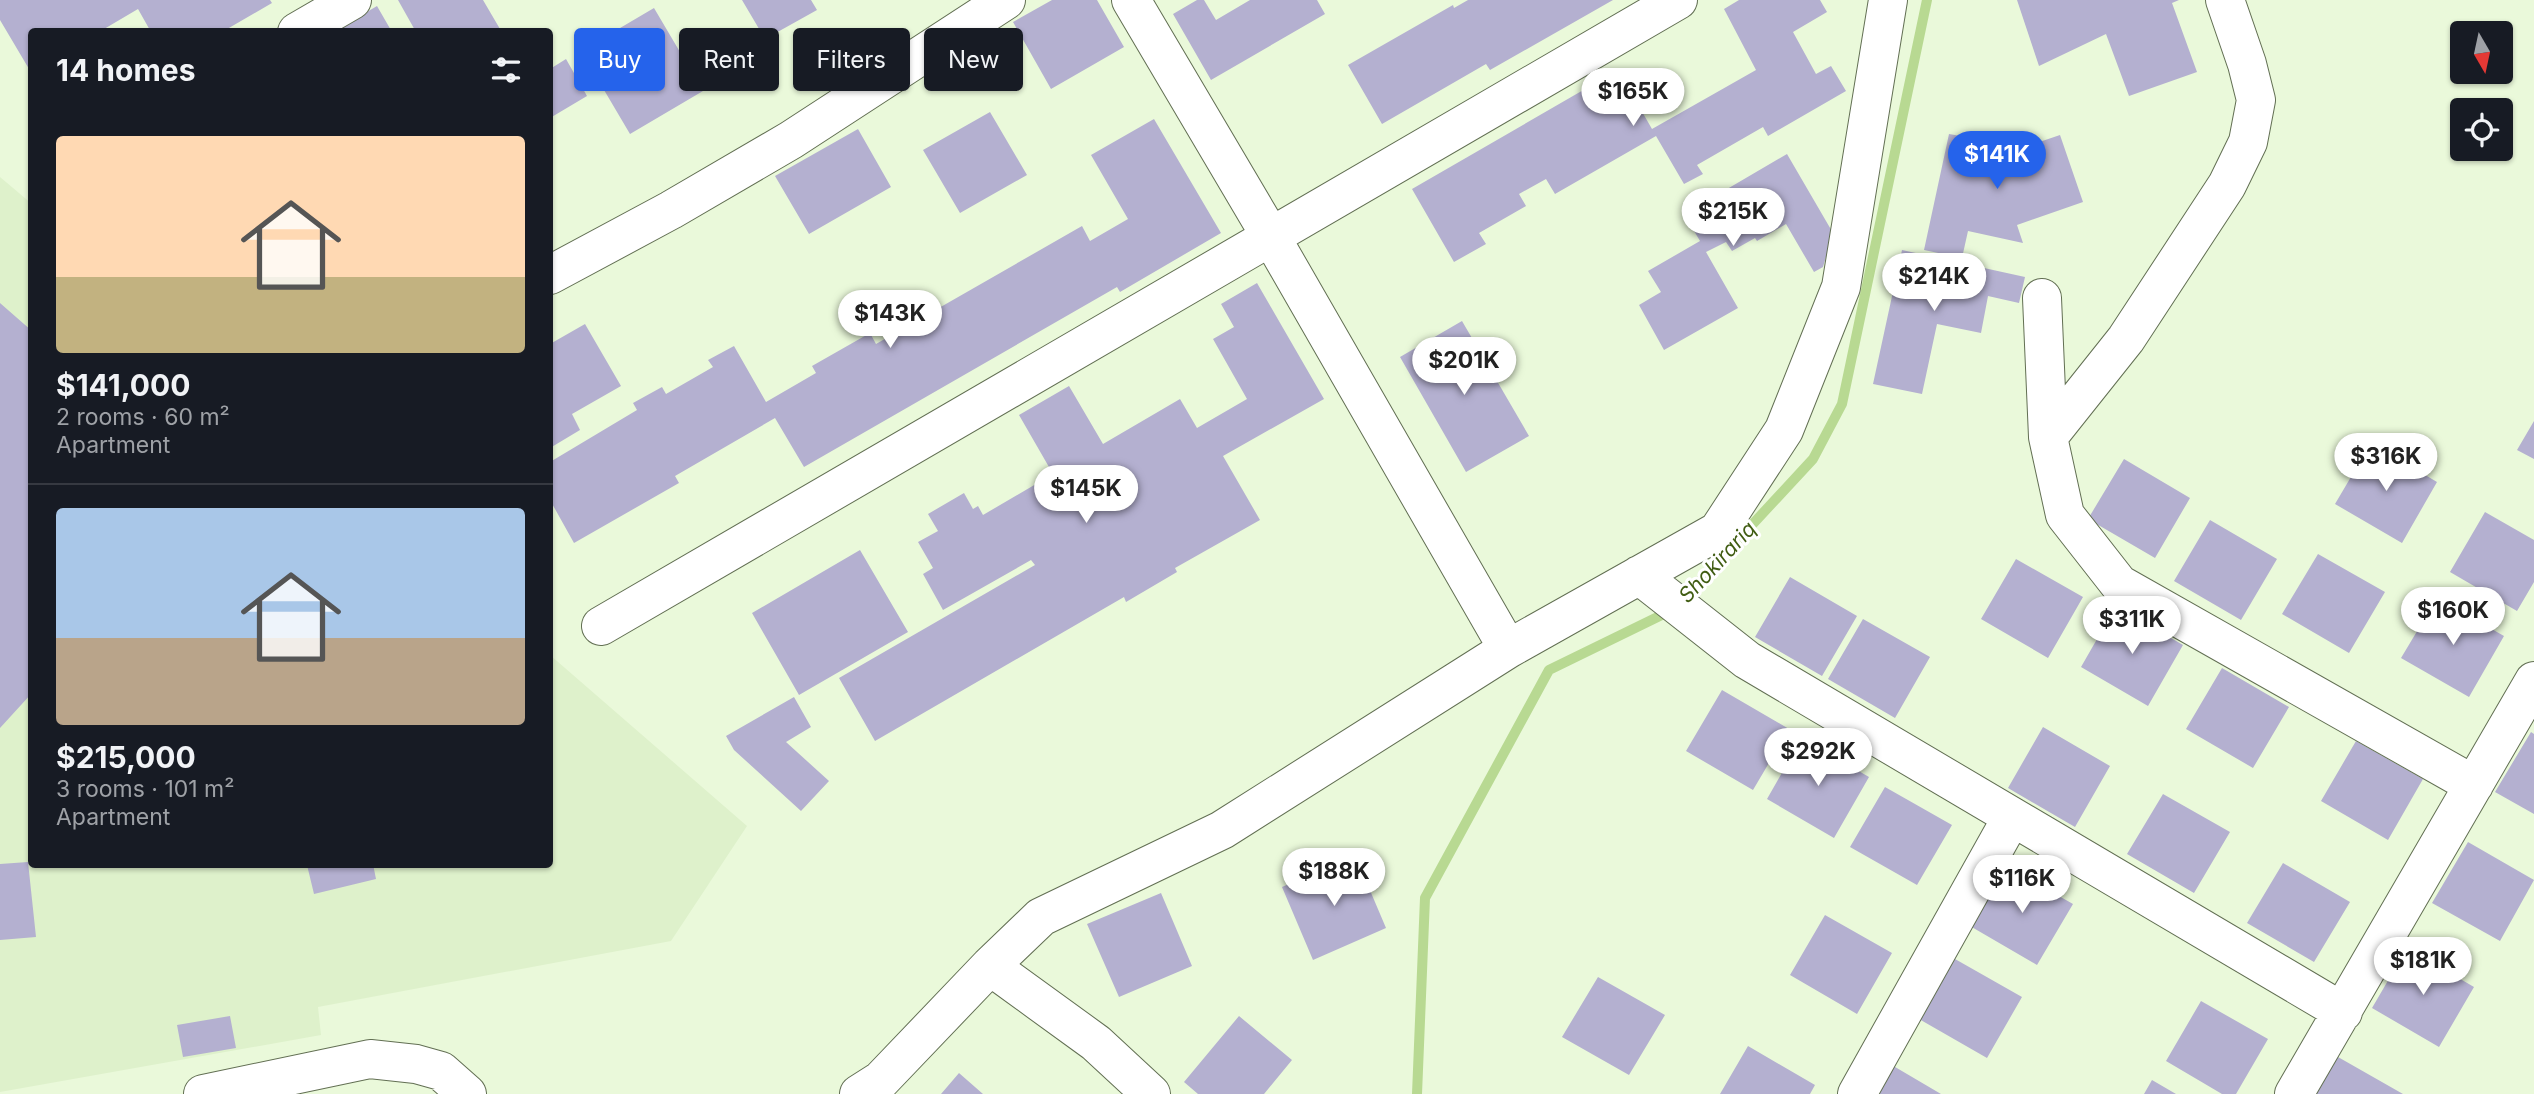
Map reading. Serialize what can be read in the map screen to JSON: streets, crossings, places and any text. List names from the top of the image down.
{
  "water": ["Shokirariq"],
  "north": "bottom",
  "page": {
    "chip": [
      "Buy",
      "Rent",
      "Filters",
      "New"
    ],
    "heading": "14 homes",
    "price": [
      "$165K",
      "$141K",
      "$215K",
      "$214K",
      "$143K",
      "$201K",
      "$316K",
      "$145K",
      "$160K",
      "$311K",
      "$292K",
      "$188K",
      "$116K",
      "$181K"
    ],
    "list": [
      {
        "name": "$141,000",
        "note": "2 rooms · 60 m² · Apartment"
      },
      {
        "name": "$215,000",
        "note": "3 rooms · 101 m² · Apartment"
      }
    ]
  }
}
